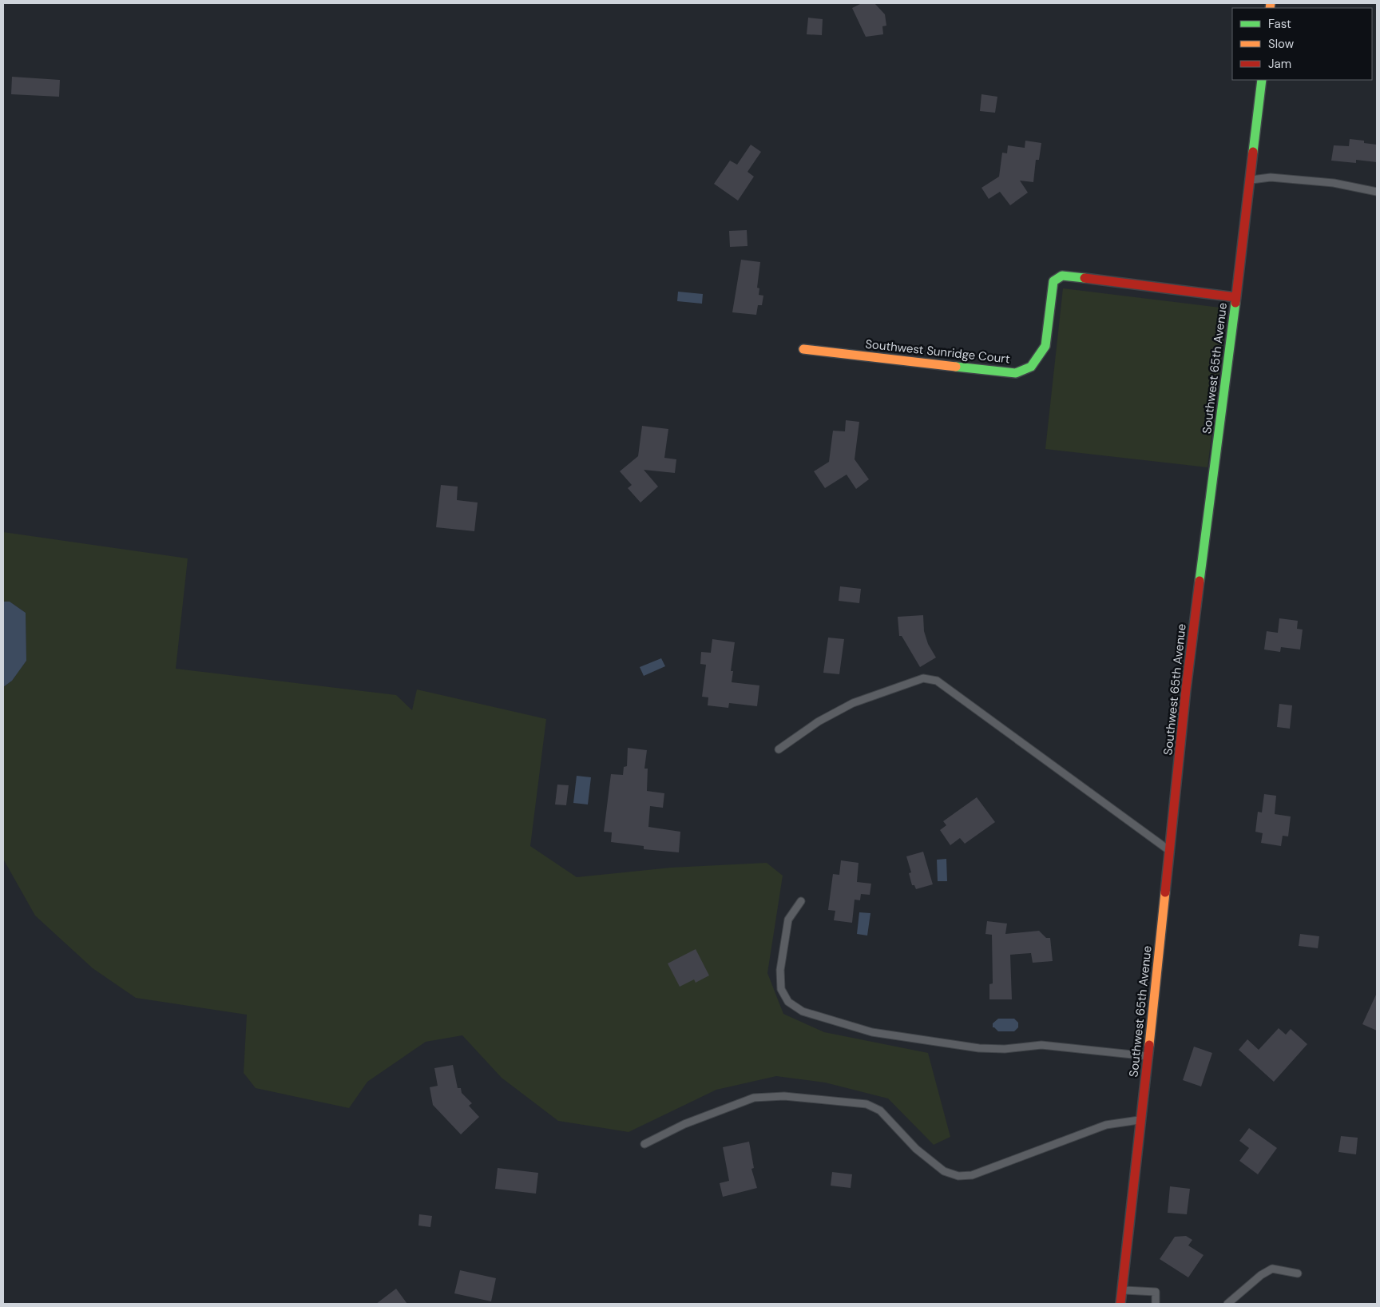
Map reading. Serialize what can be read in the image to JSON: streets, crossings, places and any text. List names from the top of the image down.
{
  "streets": {
    "main road": ["Southwest Sunridge Court", "Southwest 65th Avenue"]
  },
  "crossings": [
    ["Southwest Sunridge Court", "Southwest 65th Avenue"]
  ],
  "legend": ["Fast", "Slow", "Jam"]
}
